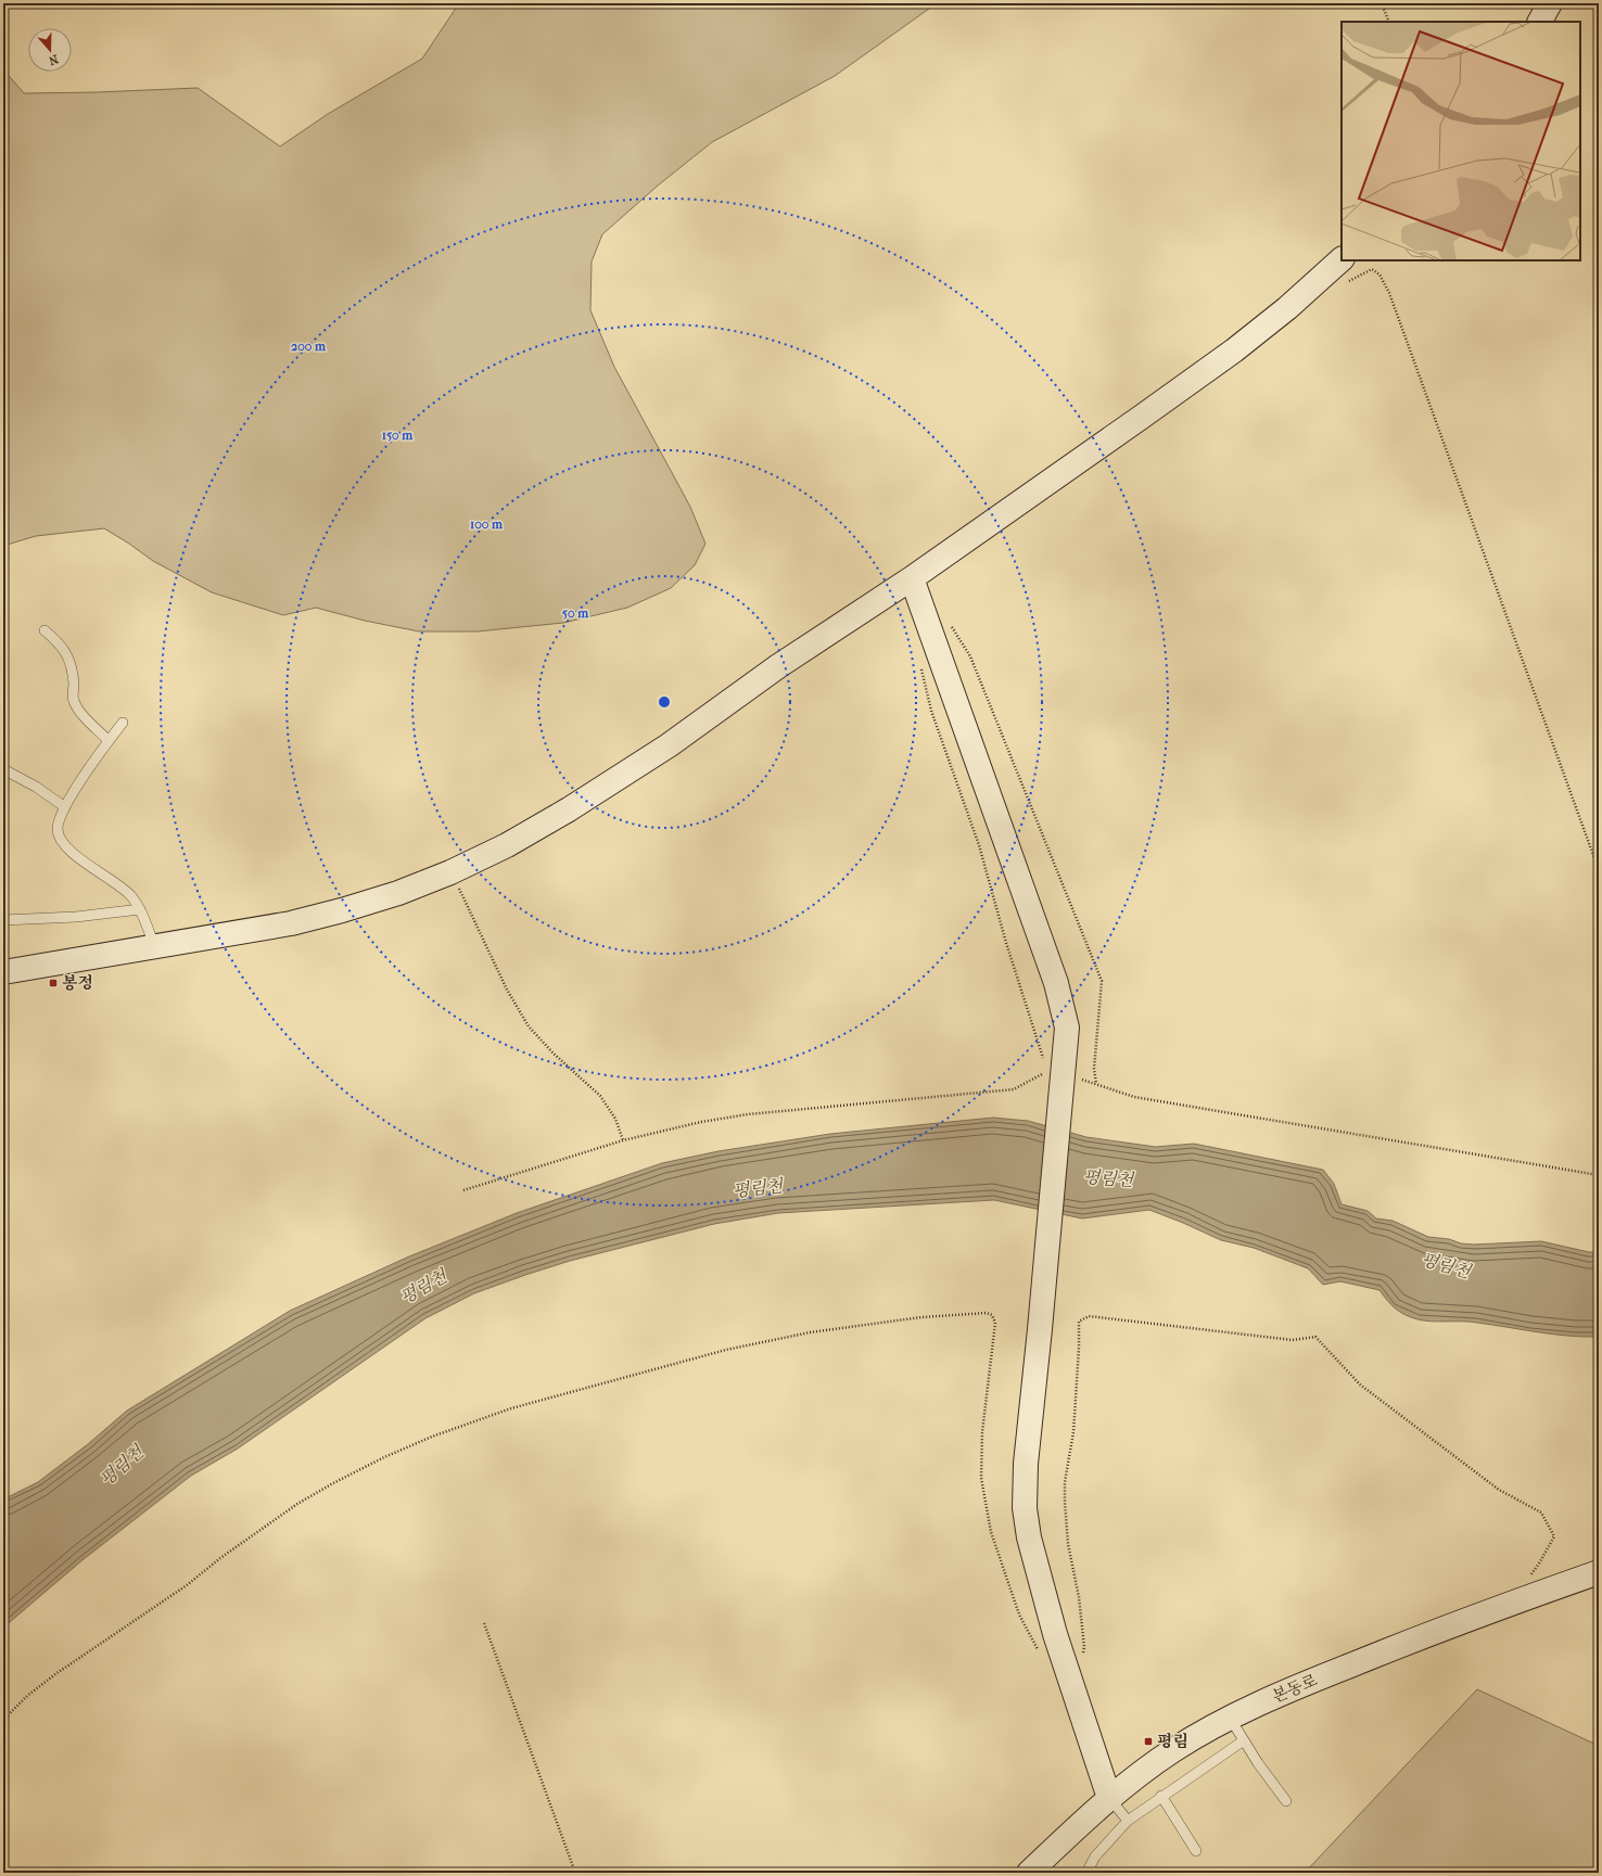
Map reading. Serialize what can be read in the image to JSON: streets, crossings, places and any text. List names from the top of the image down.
{
  "streets": {
    "street": ["본동로"]
  },
  "water": ["평림천"],
  "places": {
    "transit": ["봉정", "평림"]
  },
  "north": "bottom",
  "rings": [
    "200 m",
    "150 m",
    "100 m",
    "50 m"
  ]
}
